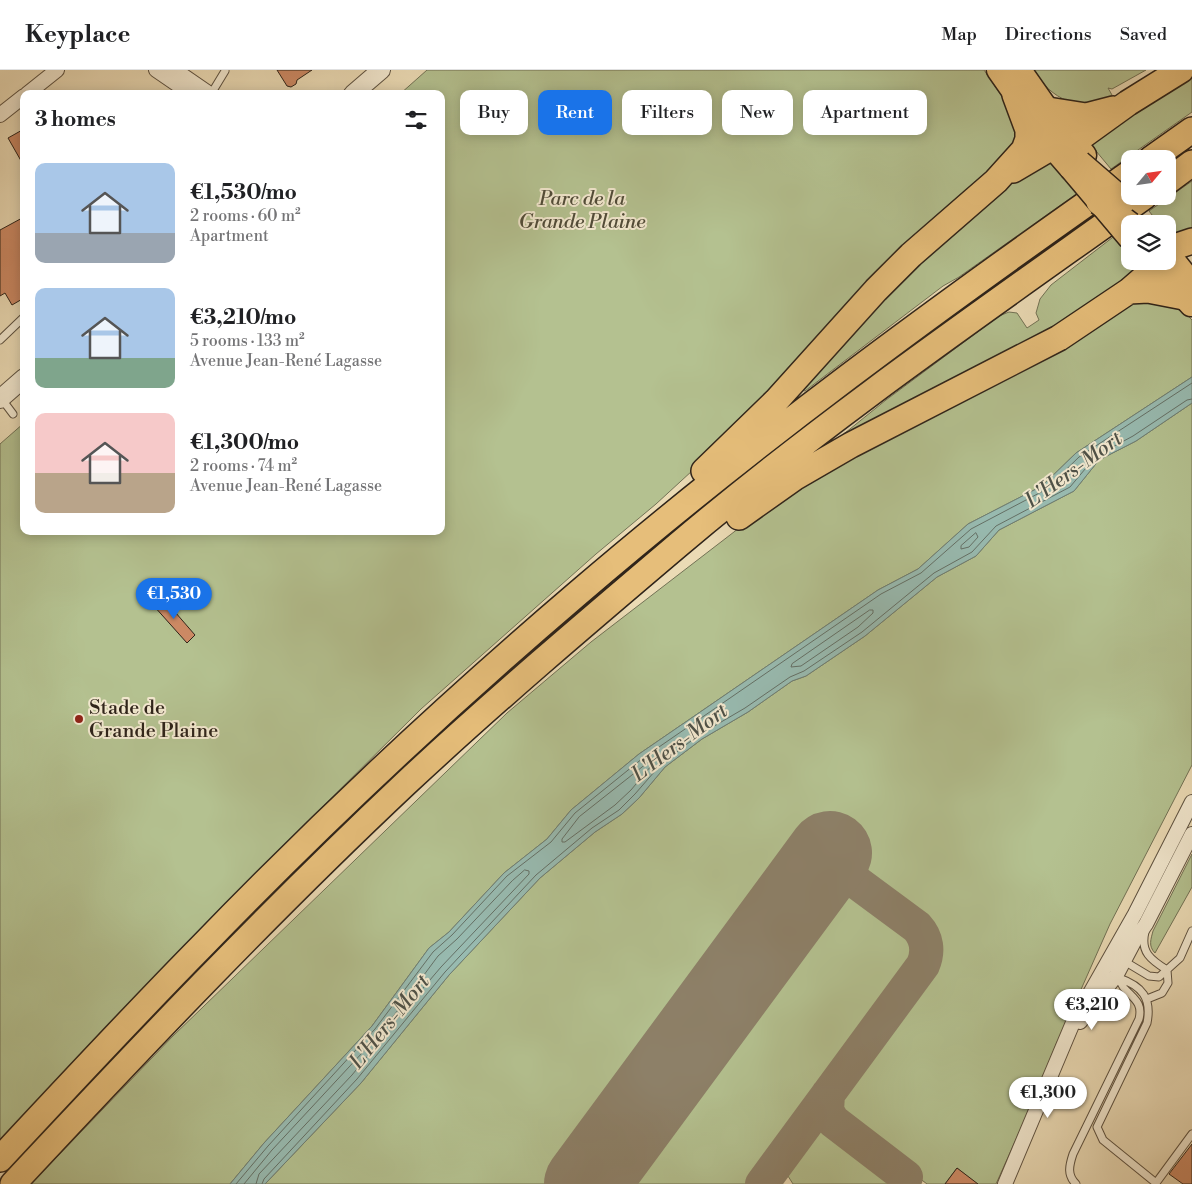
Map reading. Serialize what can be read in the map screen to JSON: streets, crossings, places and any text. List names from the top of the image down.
{
  "water": ["L'Hers-Mort"],
  "parks": ["Parc de la Grande Plaine"],
  "places": ["Stade de Grande Plaine"],
  "north": "top right",
  "page": {
    "header": "Keyplace",
    "nav": ["Map", "Directions", "Saved"],
    "chip": [
      "Buy",
      "Rent",
      "Filters",
      "New",
      "Apartment"
    ],
    "heading": "3 homes",
    "list": [
      {
        "name": "€1,530/mo",
        "note": "2 rooms · 60 m² · Apartment"
      },
      {
        "name": "€3,210/mo",
        "note": "5 rooms · 133 m² · Avenue Jean-René Lagasse"
      },
      {
        "name": "€1,300/mo",
        "note": "2 rooms · 74 m² · Avenue Jean-René Lagasse"
      }
    ],
    "price": ["€1,530", "€3,210", "€1,300"]
  }
}
